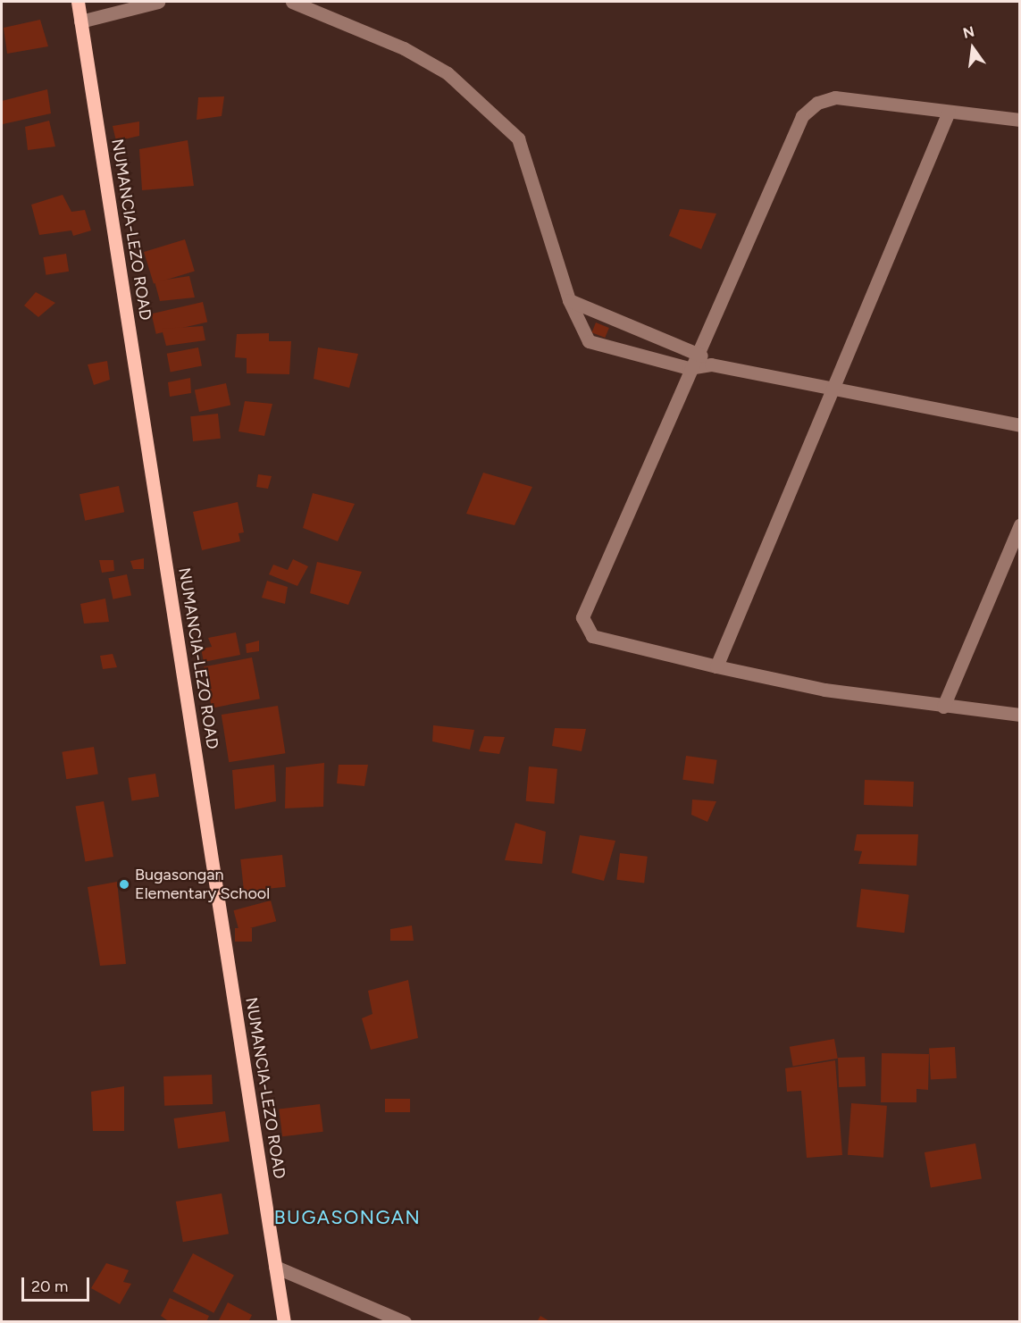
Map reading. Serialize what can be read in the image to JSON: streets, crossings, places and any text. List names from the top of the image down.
{
  "streets": {
    "main road": ["NUMANCIA-LEZO ROAD"]
  },
  "districts": ["BUGASONGAN"],
  "places": ["Bugasongan Elementary School"],
  "scale_bar": "20 m",
  "north": "top"
}
